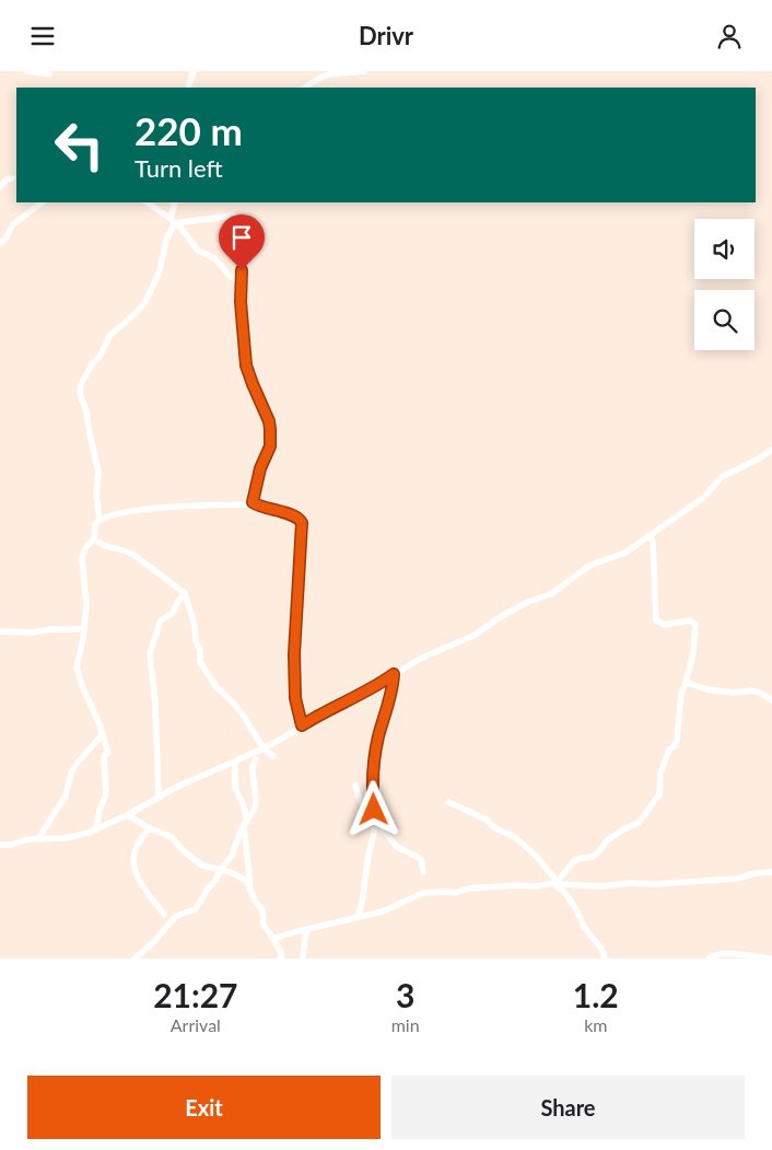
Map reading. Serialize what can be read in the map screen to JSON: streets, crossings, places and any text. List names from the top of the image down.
{
  "page": {
    "header": "Drivr",
    "turn": ["220 m", "Turn left"],
    "eta": [
      "21:27",
      "Arrival",
      "3",
      "min",
      "1.2",
      "km"
    ],
    "buttons": ["Exit", "Share"]
  }
}
